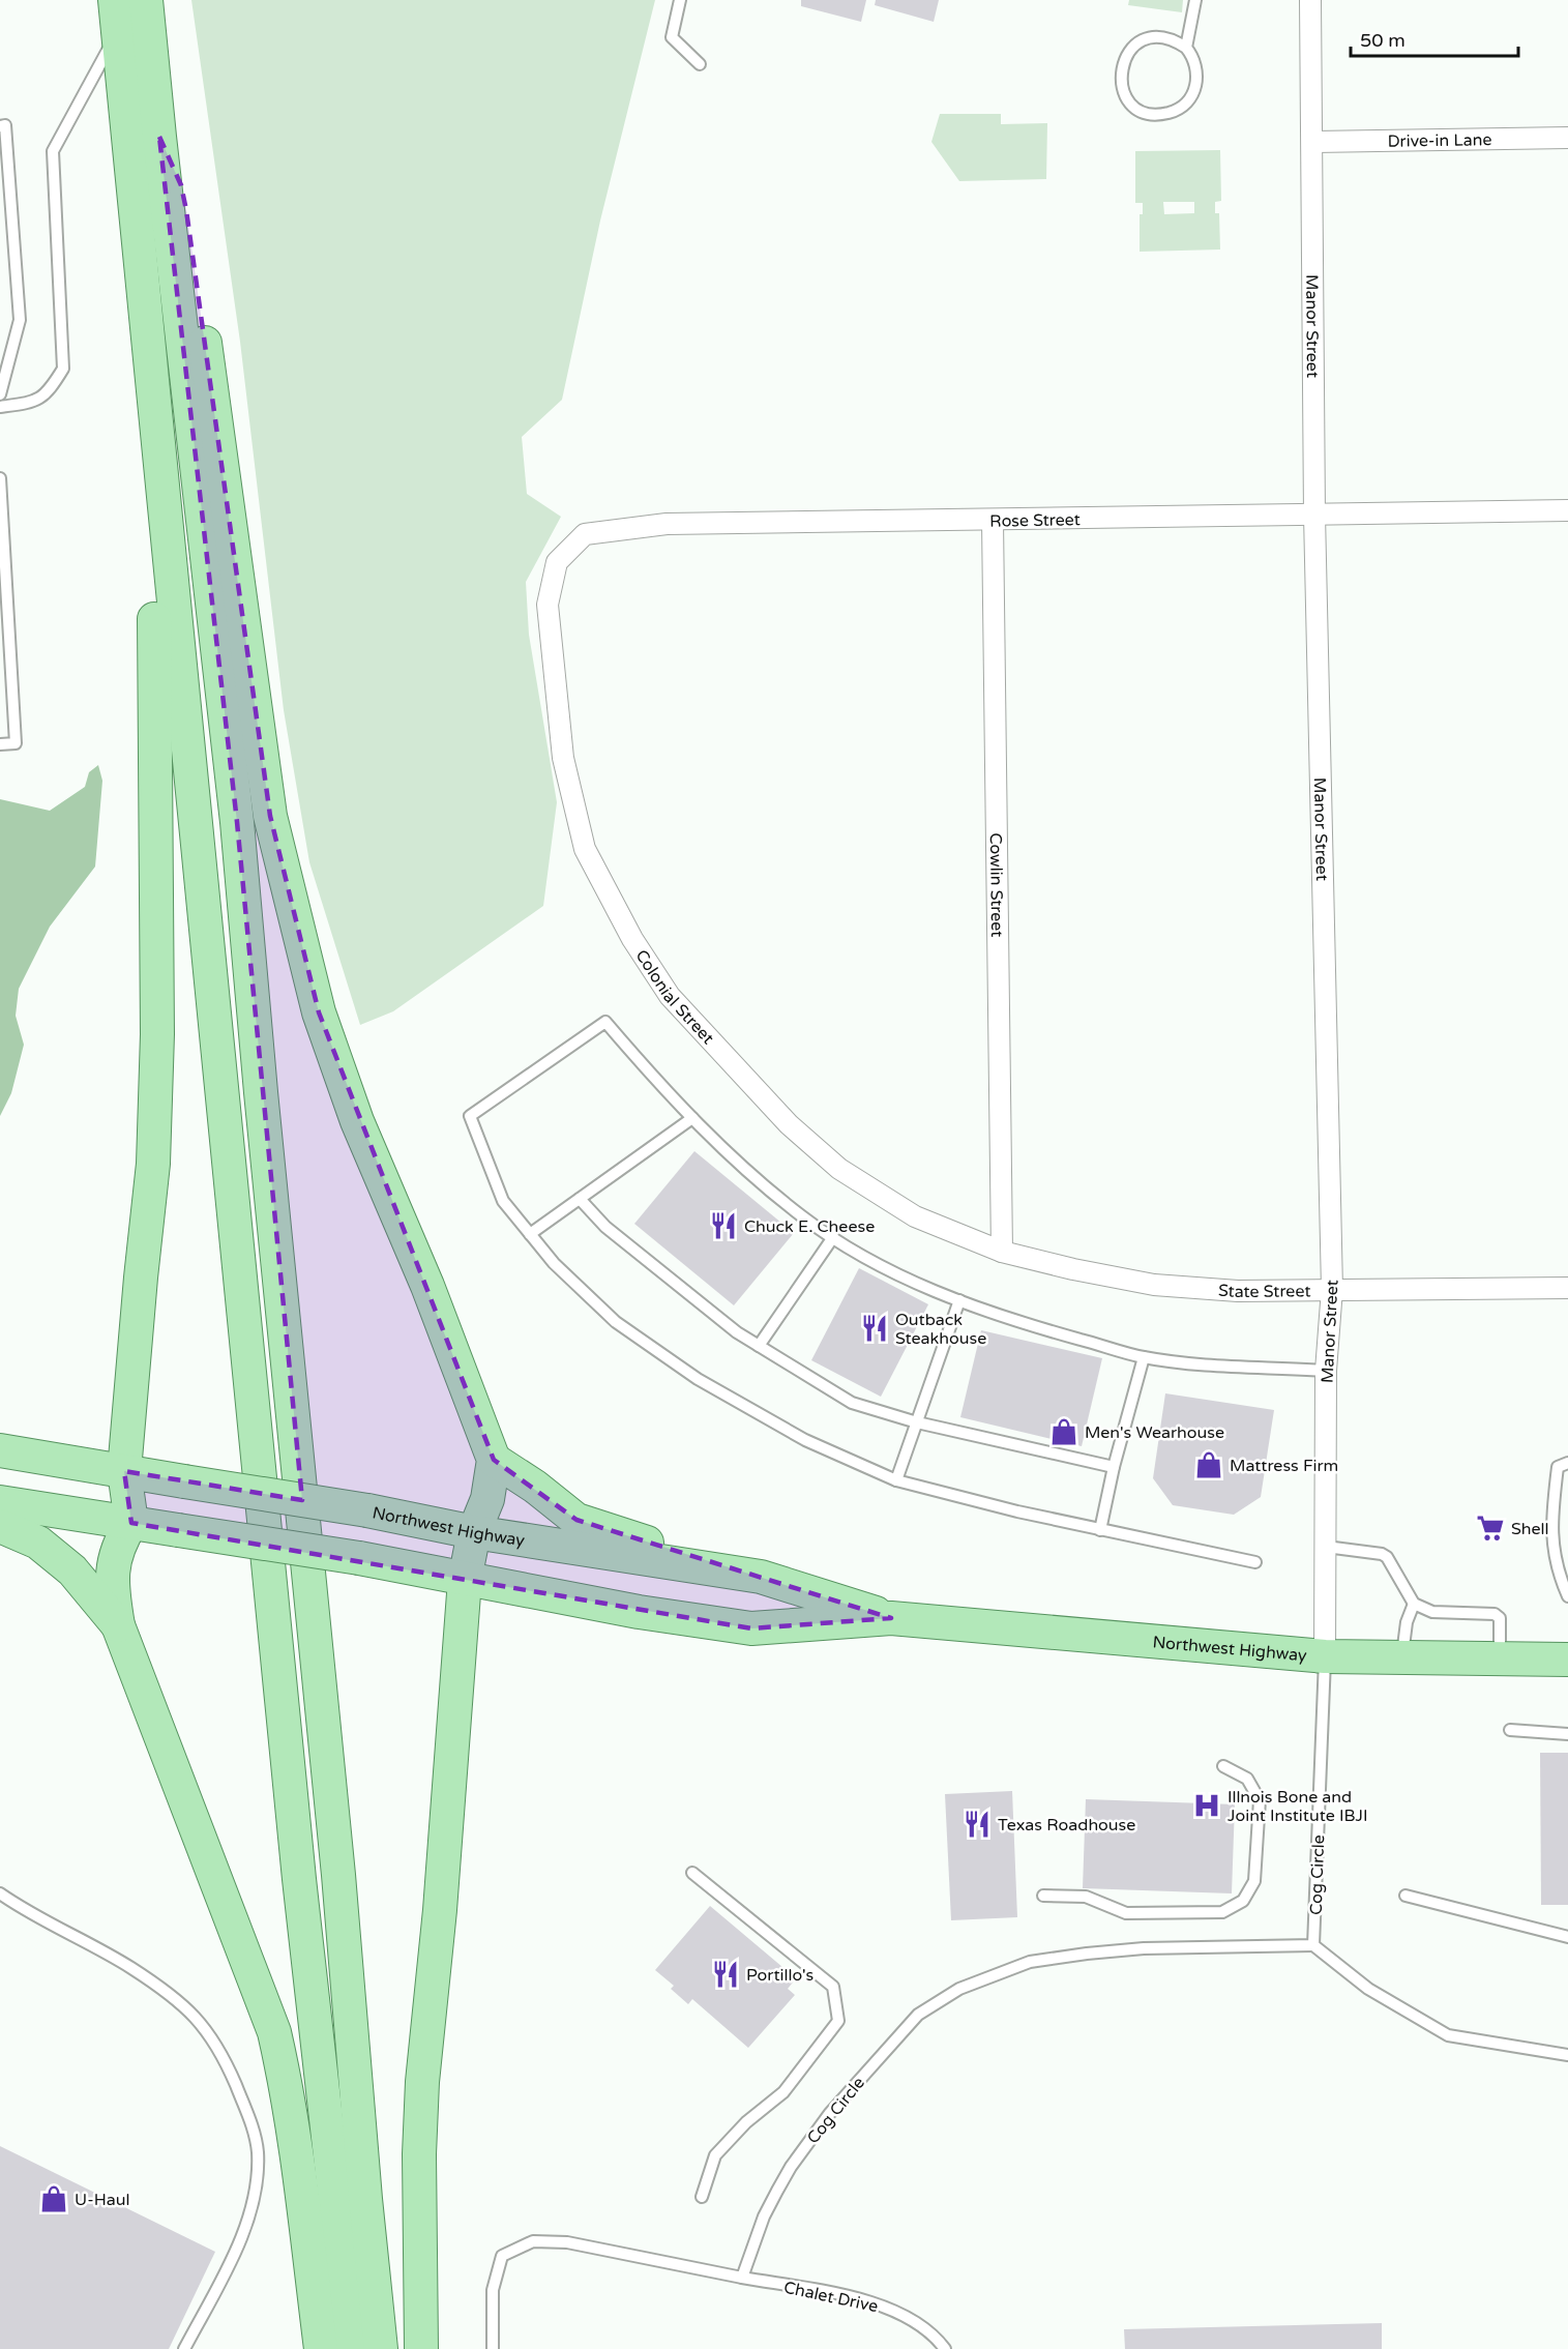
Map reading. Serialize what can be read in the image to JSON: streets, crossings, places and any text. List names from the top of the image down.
{
  "streets": {
    "main road": ["Northwest Highway"],
    "street": [
      "Drive-in Lane",
      "Manor Street",
      "Rose Street",
      "Cowlin Street",
      "Colonial Street",
      "State Street"
    ],
    "lane": ["Cog Circle", "Chalet Drive"]
  },
  "crossings": [
    ["Drive-in Lane", "Manor Street"],
    ["Manor Street", "Rose Street"],
    ["Manor Street", "State Street"],
    ["Manor Street", "Northwest Highway"],
    ["Manor Street", "Cog Circle"],
    ["Rose Street", "Cowlin Street"],
    ["Rose Street", "Colonial Street"],
    ["Cowlin Street", "Colonial Street"],
    ["Cowlin Street", "State Street"],
    ["Colonial Street", "State Street"],
    ["Northwest Highway", "Cog Circle"],
    ["Cog Circle", "Chalet Drive"]
  ],
  "places": {
    "restaurant": [
      "Chuck E. Cheese",
      "Outback Steakhouse",
      "Texas Roadhouse",
      "Portillo's"
    ],
    "shop": ["Men's Wearhouse", "Mattress Firm", "U-Haul"],
    "supermarket": ["Shell"],
    "hospital": ["Illnois Bone and Joint Institute IBJI"]
  },
  "scale_bar": "50 m"
}
